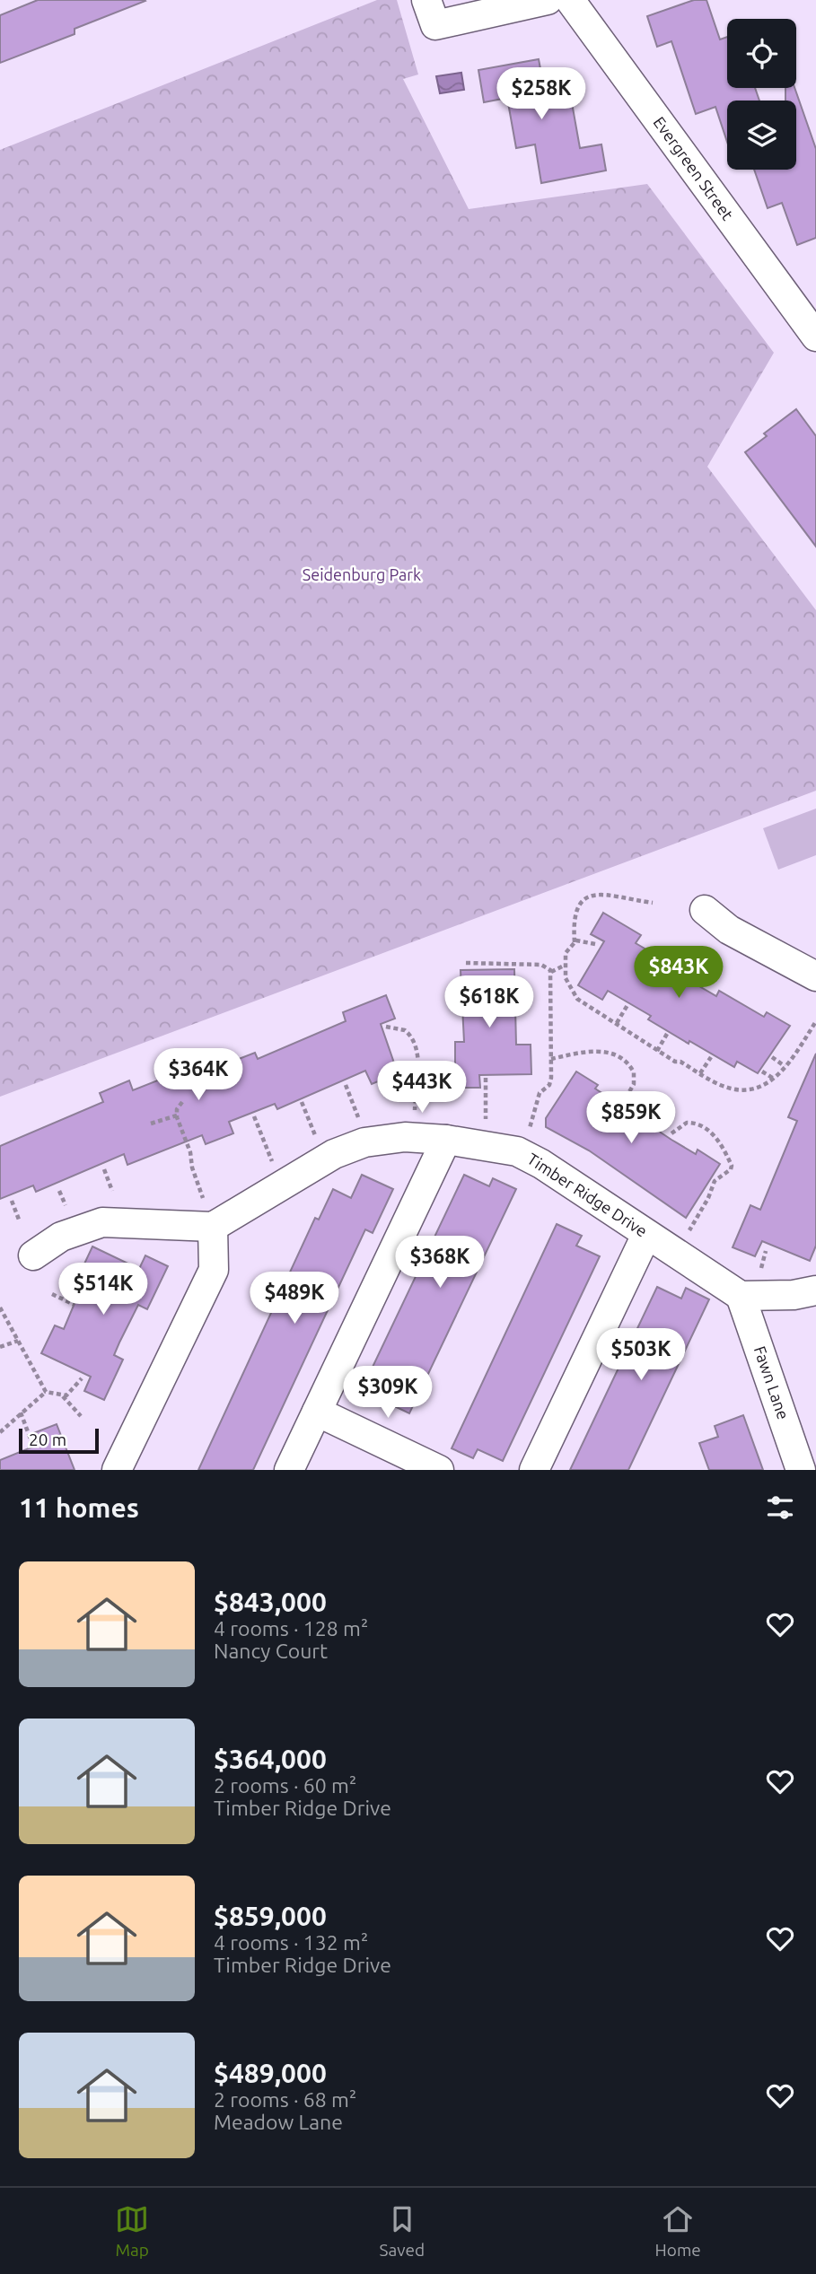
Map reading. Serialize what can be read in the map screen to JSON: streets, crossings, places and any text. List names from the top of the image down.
{
  "streets": {
    "street": ["Evergreen Street", "Timber Ridge Drive", "Fawn Lane"]
  },
  "crossings": [
    ["Timber Ridge Drive", "Fawn Lane"]
  ],
  "parks": ["Seidenburg Park"],
  "scale_bar": "20 m",
  "page": {
    "price": [
      "$258K",
      "$843K",
      "$618K",
      "$364K",
      "$443K",
      "$859K",
      "$368K",
      "$514K",
      "$489K",
      "$503K",
      "$309K"
    ],
    "scale": "20 m",
    "heading": "11 homes",
    "list": [
      {
        "name": "$843,000",
        "note": "4 rooms · 128 m² · Nancy Court"
      },
      {
        "name": "$364,000",
        "note": "2 rooms · 60 m² · Timber Ridge Drive"
      },
      {
        "name": "$859,000",
        "note": "4 rooms · 132 m² · Timber Ridge Drive"
      },
      {
        "name": "$489,000",
        "note": "2 rooms · 68 m² · Meadow Lane"
      }
    ],
    "tabs": ["Map", "Saved", "Home"]
  }
}
